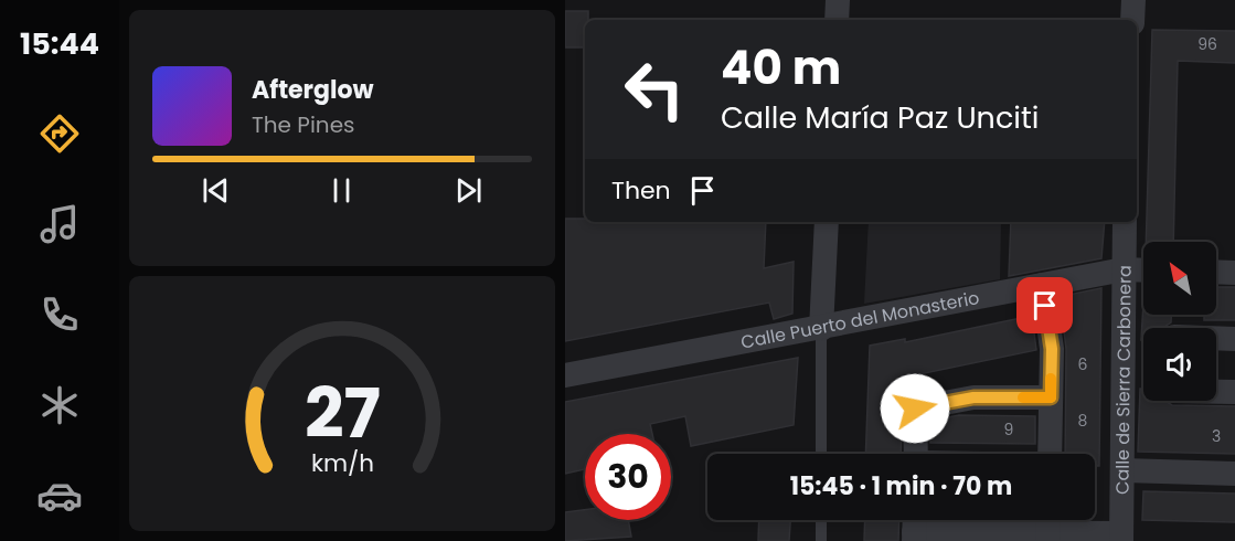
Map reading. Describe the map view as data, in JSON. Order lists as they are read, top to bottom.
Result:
{
  "streets": {
    "street": ["Calle Puerto del Monasterio", "Calle de Sierra Carbonera"]
  },
  "crossings": [
    ["Calle Puerto del Monasterio", "Calle de Sierra Carbonera"]
  ],
  "house_numbers": [
    "96",
    "6",
    "8",
    "9",
    "3"
  ],
  "north": "top left",
  "page": {
    "tabs": "15:44",
    "turn": ["40 m", "Calle María Paz Unciti"],
    "song": ["Afterglow", "The Pines"],
    "then": "Then",
    "limit": "30",
    "trip": "15:45 · 1 min · 70 m",
    "gauge": ["27", "km/h"]
  }
}
